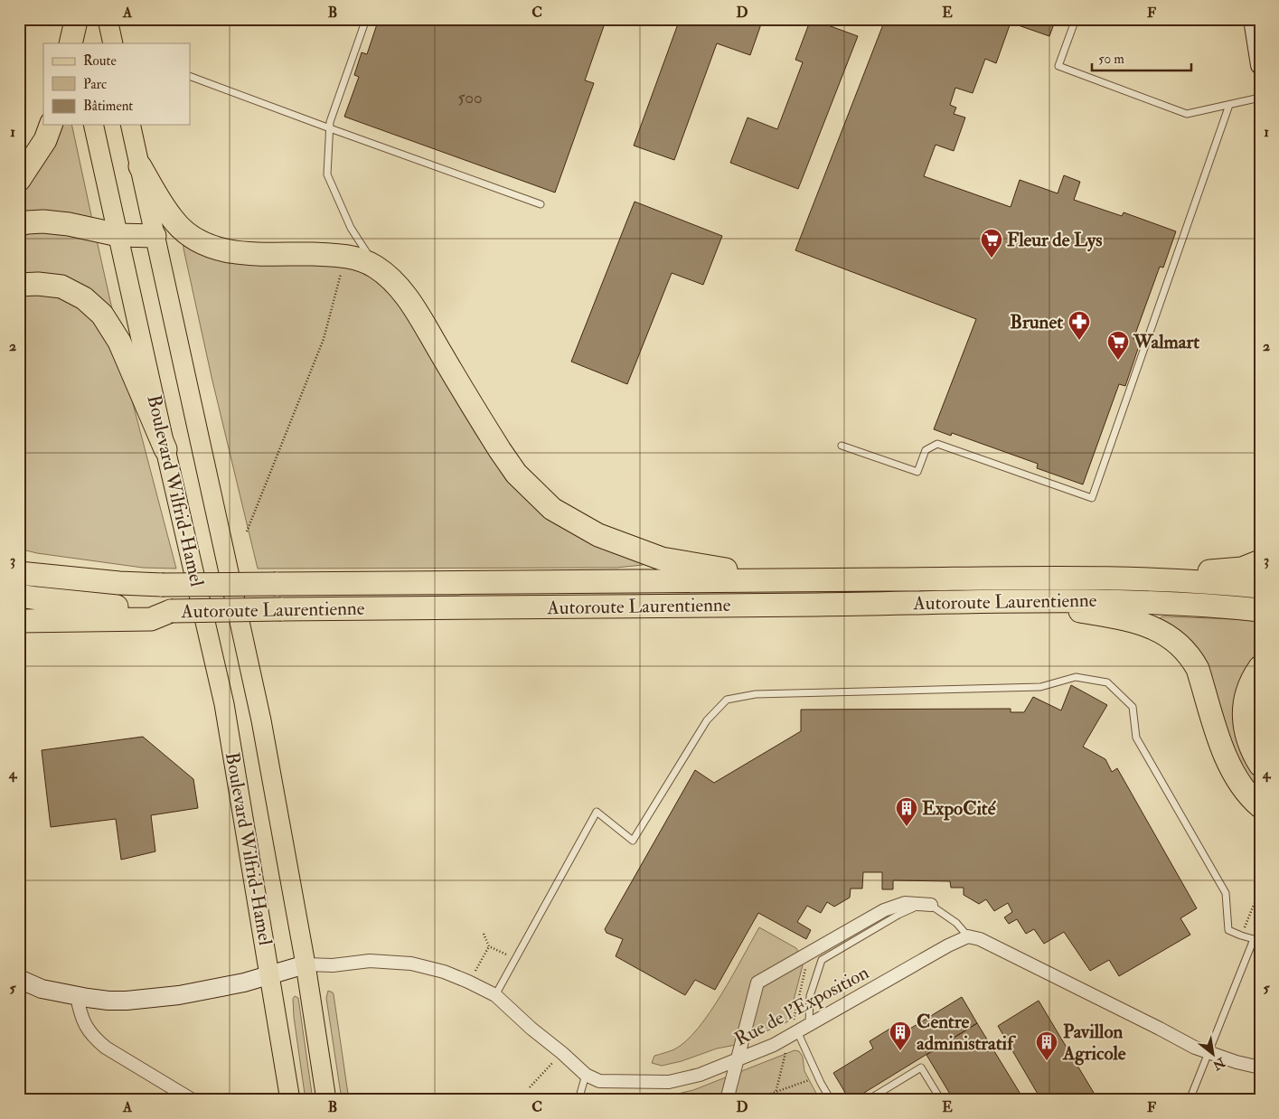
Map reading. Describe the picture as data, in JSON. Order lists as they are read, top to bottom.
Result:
{
  "streets": {
    "highway": ["Autoroute Laurentienne"],
    "main road": ["Boulevard Wilfrid-Hamel"],
    "street": ["Rue de l'Exposition"]
  },
  "crossings": [
    ["Boulevard Wilfrid-Hamel", "Rue de l'Exposition"]
  ],
  "places": {
    "supermarket": ["Fleur de Lys", "Walmart"],
    "pharmacy": ["Brunet"],
    "building": ["ExpoCité", "Centre administratif", "Pavillon Agricole"]
  },
  "house_numbers": ["500"],
  "legend": ["Route", "Parc", "Bâtiment"],
  "scale_bar": "50 m",
  "north": "bottom right",
  "grid": {
    "columns": [
      "A",
      "B",
      "C",
      "D",
      "E",
      "F"
    ],
    "rows": [
      "1",
      "2",
      "3",
      "4",
      "5"
    ]
  }
}
